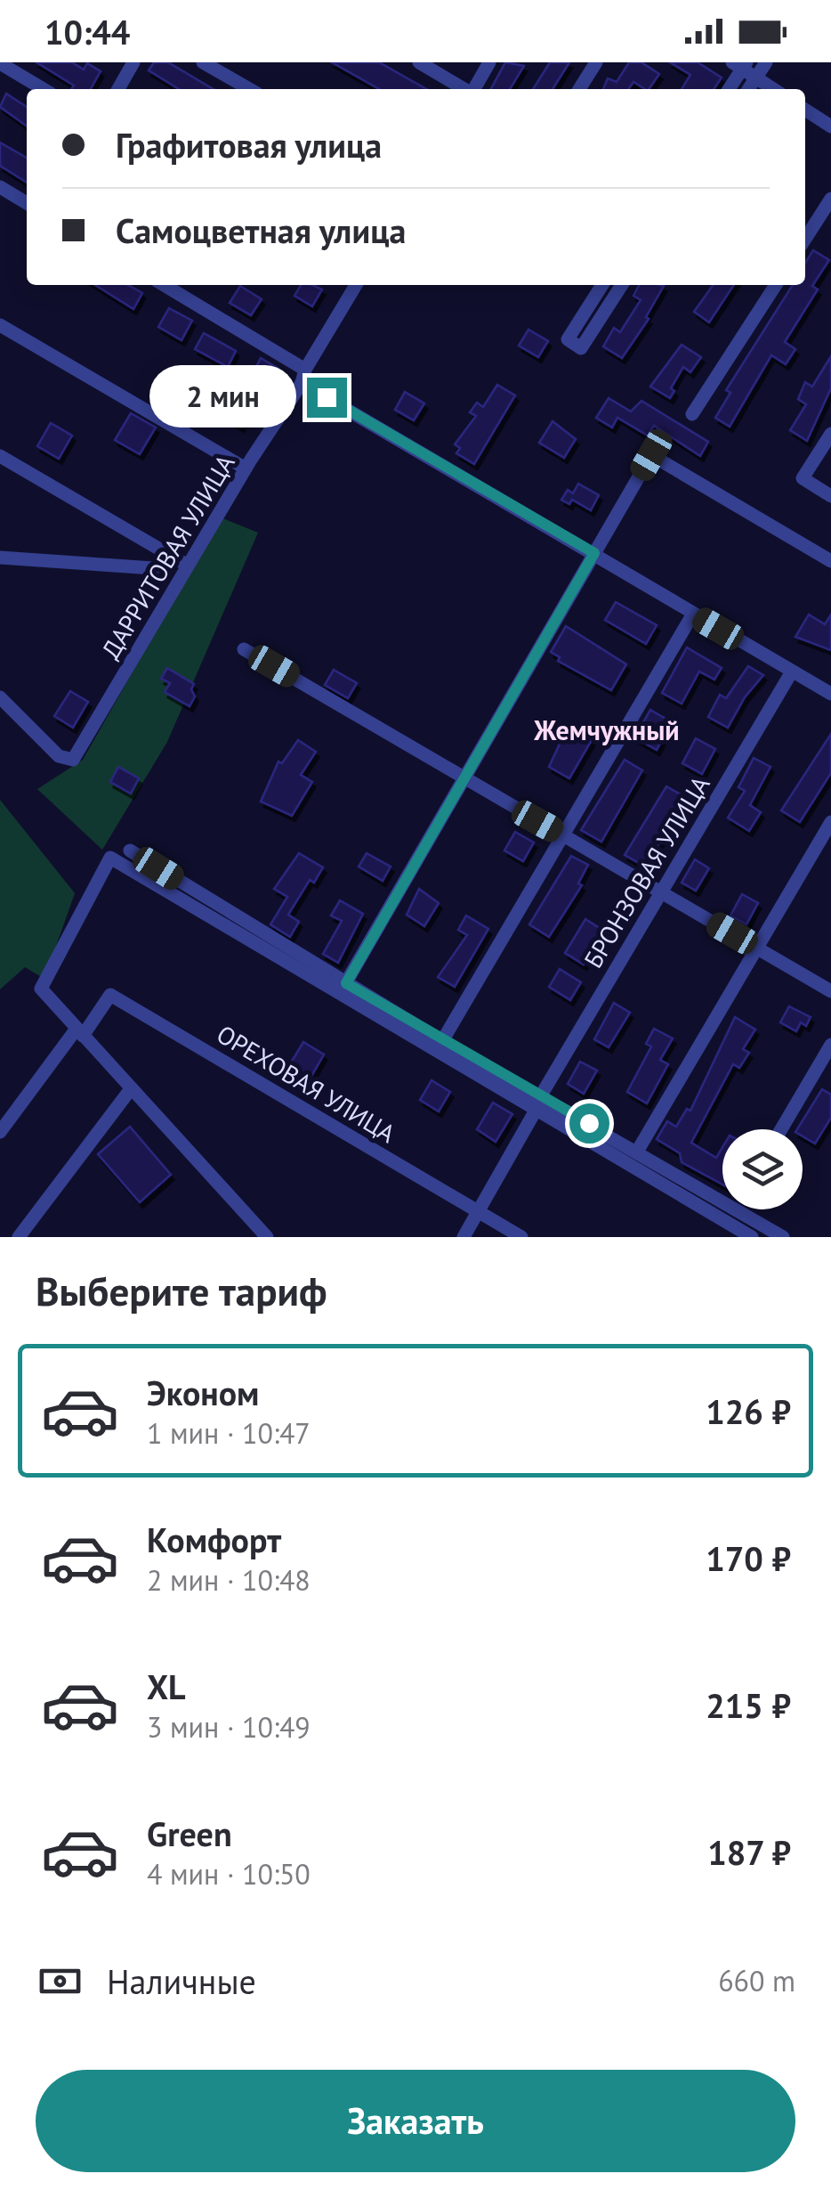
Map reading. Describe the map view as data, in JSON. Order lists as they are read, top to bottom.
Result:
{
  "streets": {
    "street": ["ДАРРИТОВАЯ УЛИЦА", "БРОНЗОВАЯ УЛИЦА", "ОРЕХОВАЯ УЛИЦА"]
  },
  "crossings": [
    ["БРОНЗОВАЯ УЛИЦА", "ОРЕХОВАЯ УЛИЦА"]
  ],
  "districts": ["Жемчужный"],
  "page": {
    "status": "10:44",
    "banner": ["Графитовая улица", "Самоцветная улица"],
    "bubble": "2 мин",
    "heading": "Выберите тариф",
    "list": [
      {
        "name": "Эконом",
        "note": "1 мин · 10:47",
        "value": "126 ₽"
      },
      {
        "name": "Комфорт",
        "note": "2 мин · 10:48",
        "value": "170 ₽"
      },
      {
        "name": "XL",
        "note": "3 мин · 10:49",
        "value": "215 ₽"
      },
      {
        "name": "Green",
        "note": "4 мин · 10:50",
        "value": "187 ₽"
      }
    ],
    "pay": ["Наличные", "660 m"],
    "buttons": "Заказать"
  }
}
